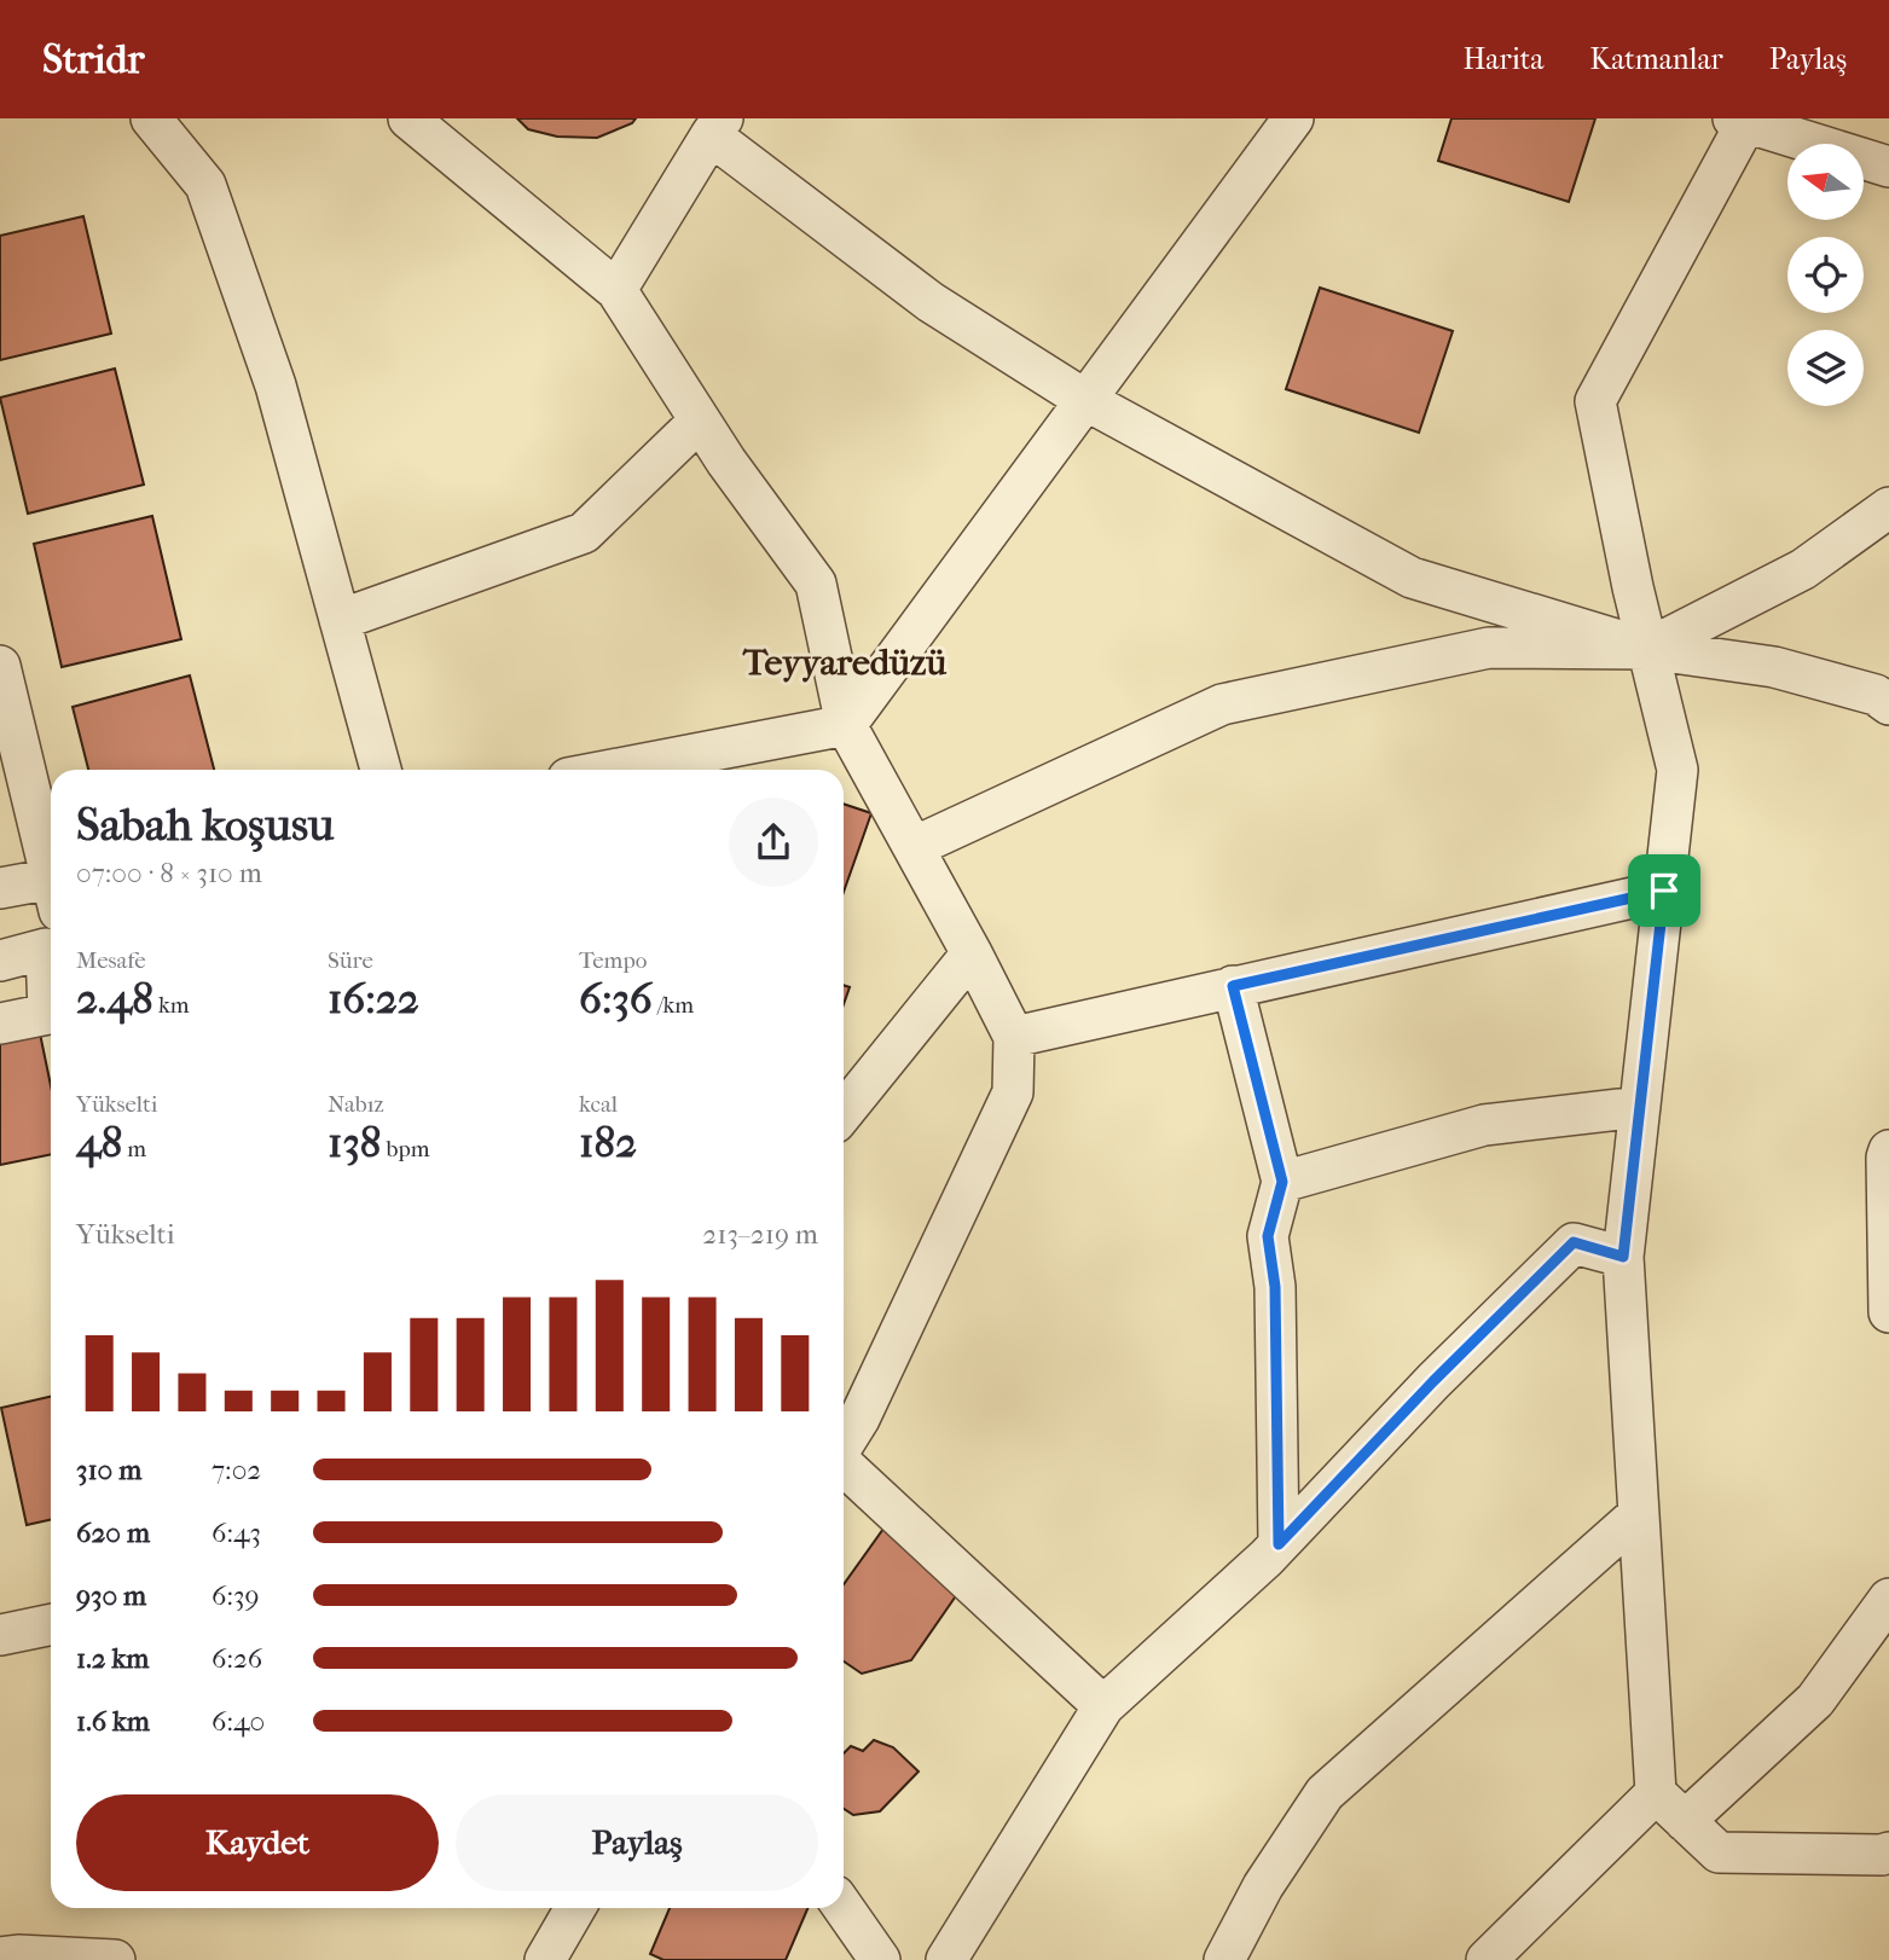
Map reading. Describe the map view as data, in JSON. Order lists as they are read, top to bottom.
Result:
{
  "districts": ["Teyyaredüzü"],
  "north": "left",
  "page": {
    "header": "Stridr",
    "nav": ["Harita", "Katmanlar", "Paylaş"],
    "heading": ["Sabah koşusu", "07:00 · 8 × 310 m"],
    "stats": [
      ["Mesafe", "2.48 km"],
      ["Süre", "16:22"],
      ["Tempo", "6:36 /km"],
      ["Yükselti", "48 m"],
      ["Nabız", "138 bpm"],
      ["kcal", "182"]
    ],
    "chart": ["Yükselti", "213–219 m"],
    "list": [
      {
        "name": "310 m",
        "note": "7:02"
      },
      {
        "name": "620 m",
        "note": "6:43"
      },
      {
        "name": "930 m",
        "note": "6:39"
      },
      {
        "name": "1.2 km",
        "note": "6:26"
      },
      {
        "name": "1.6 km",
        "note": "6:40"
      }
    ],
    "buttons": ["Kaydet", "Paylaş"]
  }
}
